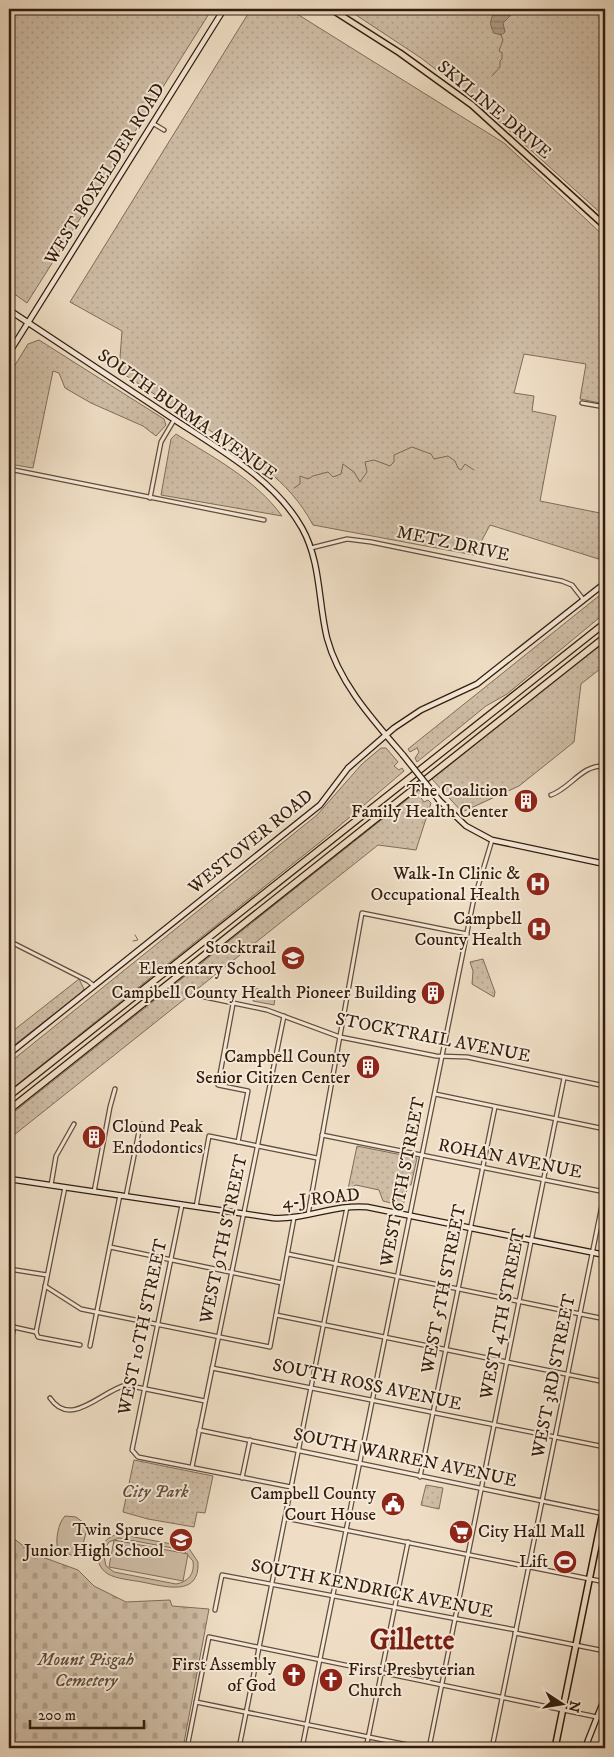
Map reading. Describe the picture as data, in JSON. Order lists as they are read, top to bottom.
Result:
{
  "streets": {
    "main road": ["SKYLINE DRIVE"],
    "street": [
      "WEST BOXELDER ROAD",
      "SOUTH BURMA AVENUE",
      "METZ DRIVE",
      "WESTOVER ROAD",
      "STOCKTRAIL AVENUE",
      "ROHAN AVENUE",
      "WEST 6TH STREET",
      "4-J ROAD",
      "WEST 9TH STREET",
      "WEST 5TH STREET",
      "WEST 4TH STREET",
      "WEST 10TH STREET",
      "WEST 3RD STREET",
      "SOUTH ROSS AVENUE",
      "SOUTH WARREN AVENUE",
      "SOUTH KENDRICK AVENUE"
    ]
  },
  "crossings": [
    ["WEST BOXELDER ROAD", "SOUTH BURMA AVENUE"],
    ["SOUTH BURMA AVENUE", "METZ DRIVE"],
    ["SOUTH BURMA AVENUE", "WESTOVER ROAD"],
    ["SOUTH BURMA AVENUE", "WEST 6TH STREET"],
    ["METZ DRIVE", "WESTOVER ROAD"],
    ["STOCKTRAIL AVENUE", "WEST 6TH STREET"],
    ["STOCKTRAIL AVENUE", "WEST 9TH STREET"],
    ["STOCKTRAIL AVENUE", "WEST 4TH STREET"],
    ["ROHAN AVENUE", "WEST 6TH STREET"],
    ["ROHAN AVENUE", "WEST 5TH STREET"],
    ["ROHAN AVENUE", "WEST 4TH STREET"],
    ["ROHAN AVENUE", "WEST 3RD STREET"],
    ["WEST 6TH STREET", "4-J ROAD"],
    ["WEST 6TH STREET", "SOUTH ROSS AVENUE"],
    ["WEST 6TH STREET", "SOUTH WARREN AVENUE"],
    ["WEST 6TH STREET", "SOUTH KENDRICK AVENUE"],
    ["4-J ROAD", "WEST 9TH STREET"],
    ["4-J ROAD", "WEST 5TH STREET"],
    ["4-J ROAD", "WEST 4TH STREET"],
    ["4-J ROAD", "WEST 10TH STREET"],
    ["4-J ROAD", "WEST 3RD STREET"],
    ["WEST 9TH STREET", "WEST 10TH STREET"],
    ["WEST 9TH STREET", "SOUTH ROSS AVENUE"],
    ["WEST 9TH STREET", "SOUTH WARREN AVENUE"],
    ["WEST 5TH STREET", "SOUTH ROSS AVENUE"],
    ["WEST 5TH STREET", "SOUTH WARREN AVENUE"],
    ["WEST 4TH STREET", "SOUTH ROSS AVENUE"],
    ["WEST 4TH STREET", "SOUTH WARREN AVENUE"],
    ["WEST 4TH STREET", "SOUTH KENDRICK AVENUE"],
    ["WEST 3RD STREET", "SOUTH ROSS AVENUE"],
    ["WEST 3RD STREET", "SOUTH WARREN AVENUE"],
    ["WEST 3RD STREET", "SOUTH KENDRICK AVENUE"]
  ],
  "districts": ["Gillette"],
  "parks": ["City Park", "Mount Pisgah Cemetery"],
  "places": {
    "building": [
      "The Coalition Family Health Center",
      "Campbell County Health Pioneer Building",
      "Campbell County Senior Citizen Center",
      "Clound Peak Endodontics"
    ],
    "hospital": ["Walk-In Clinic & Occupational Health", "Campbell County Health"],
    "school or university": ["Stocktrail Elementary School", "Twin Spruce Junior High School"],
    "public building": ["Campbell County Court House"],
    "supermarket": ["City Hall Mall"],
    "sports": ["Lift"],
    "church": ["First Assembly of God", "First Presbyterian Church"]
  },
  "scale_bar": "200 m",
  "north": "right"
}
